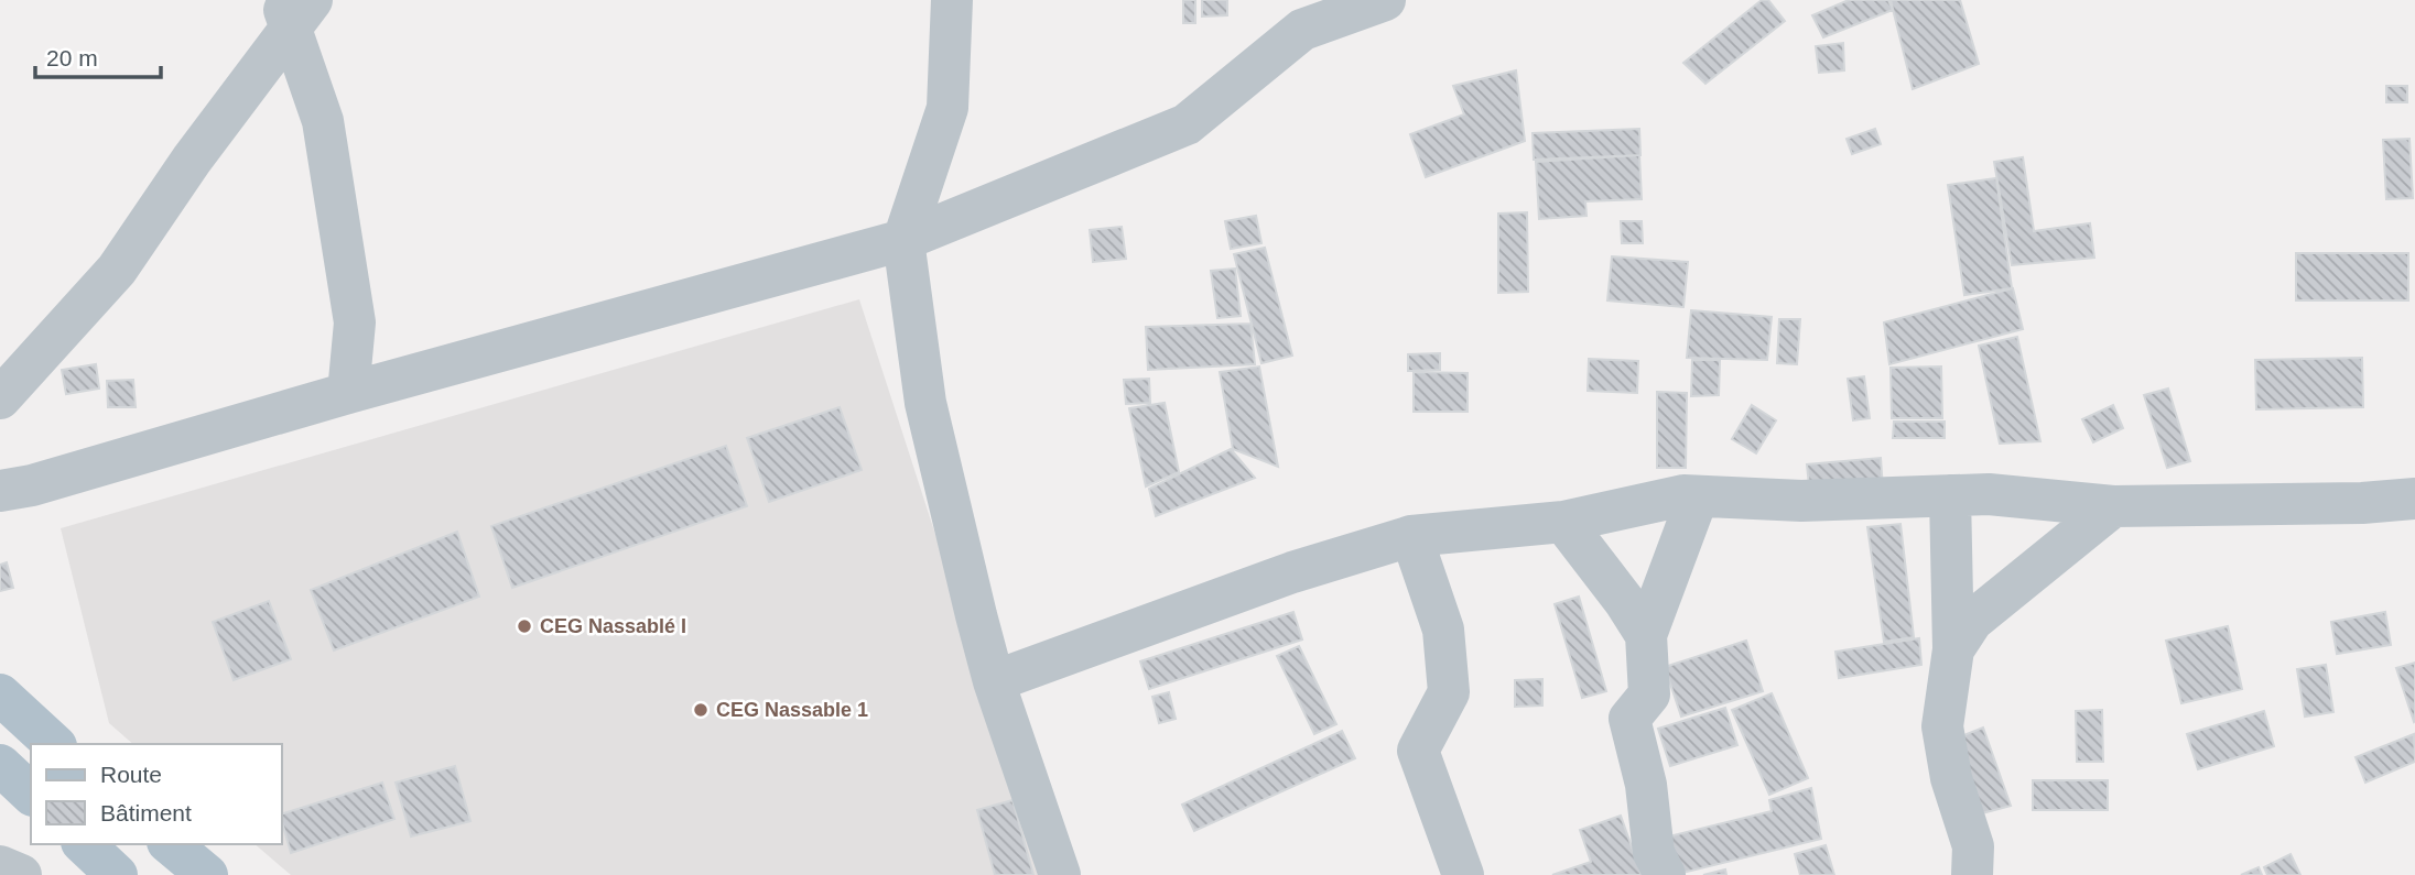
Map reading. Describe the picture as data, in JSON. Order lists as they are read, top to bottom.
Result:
{
  "places": ["CEG Nassablé I", "CEG Nassable 1"],
  "legend": ["Route", "Bâtiment"],
  "scale_bar": "20 m"
}
